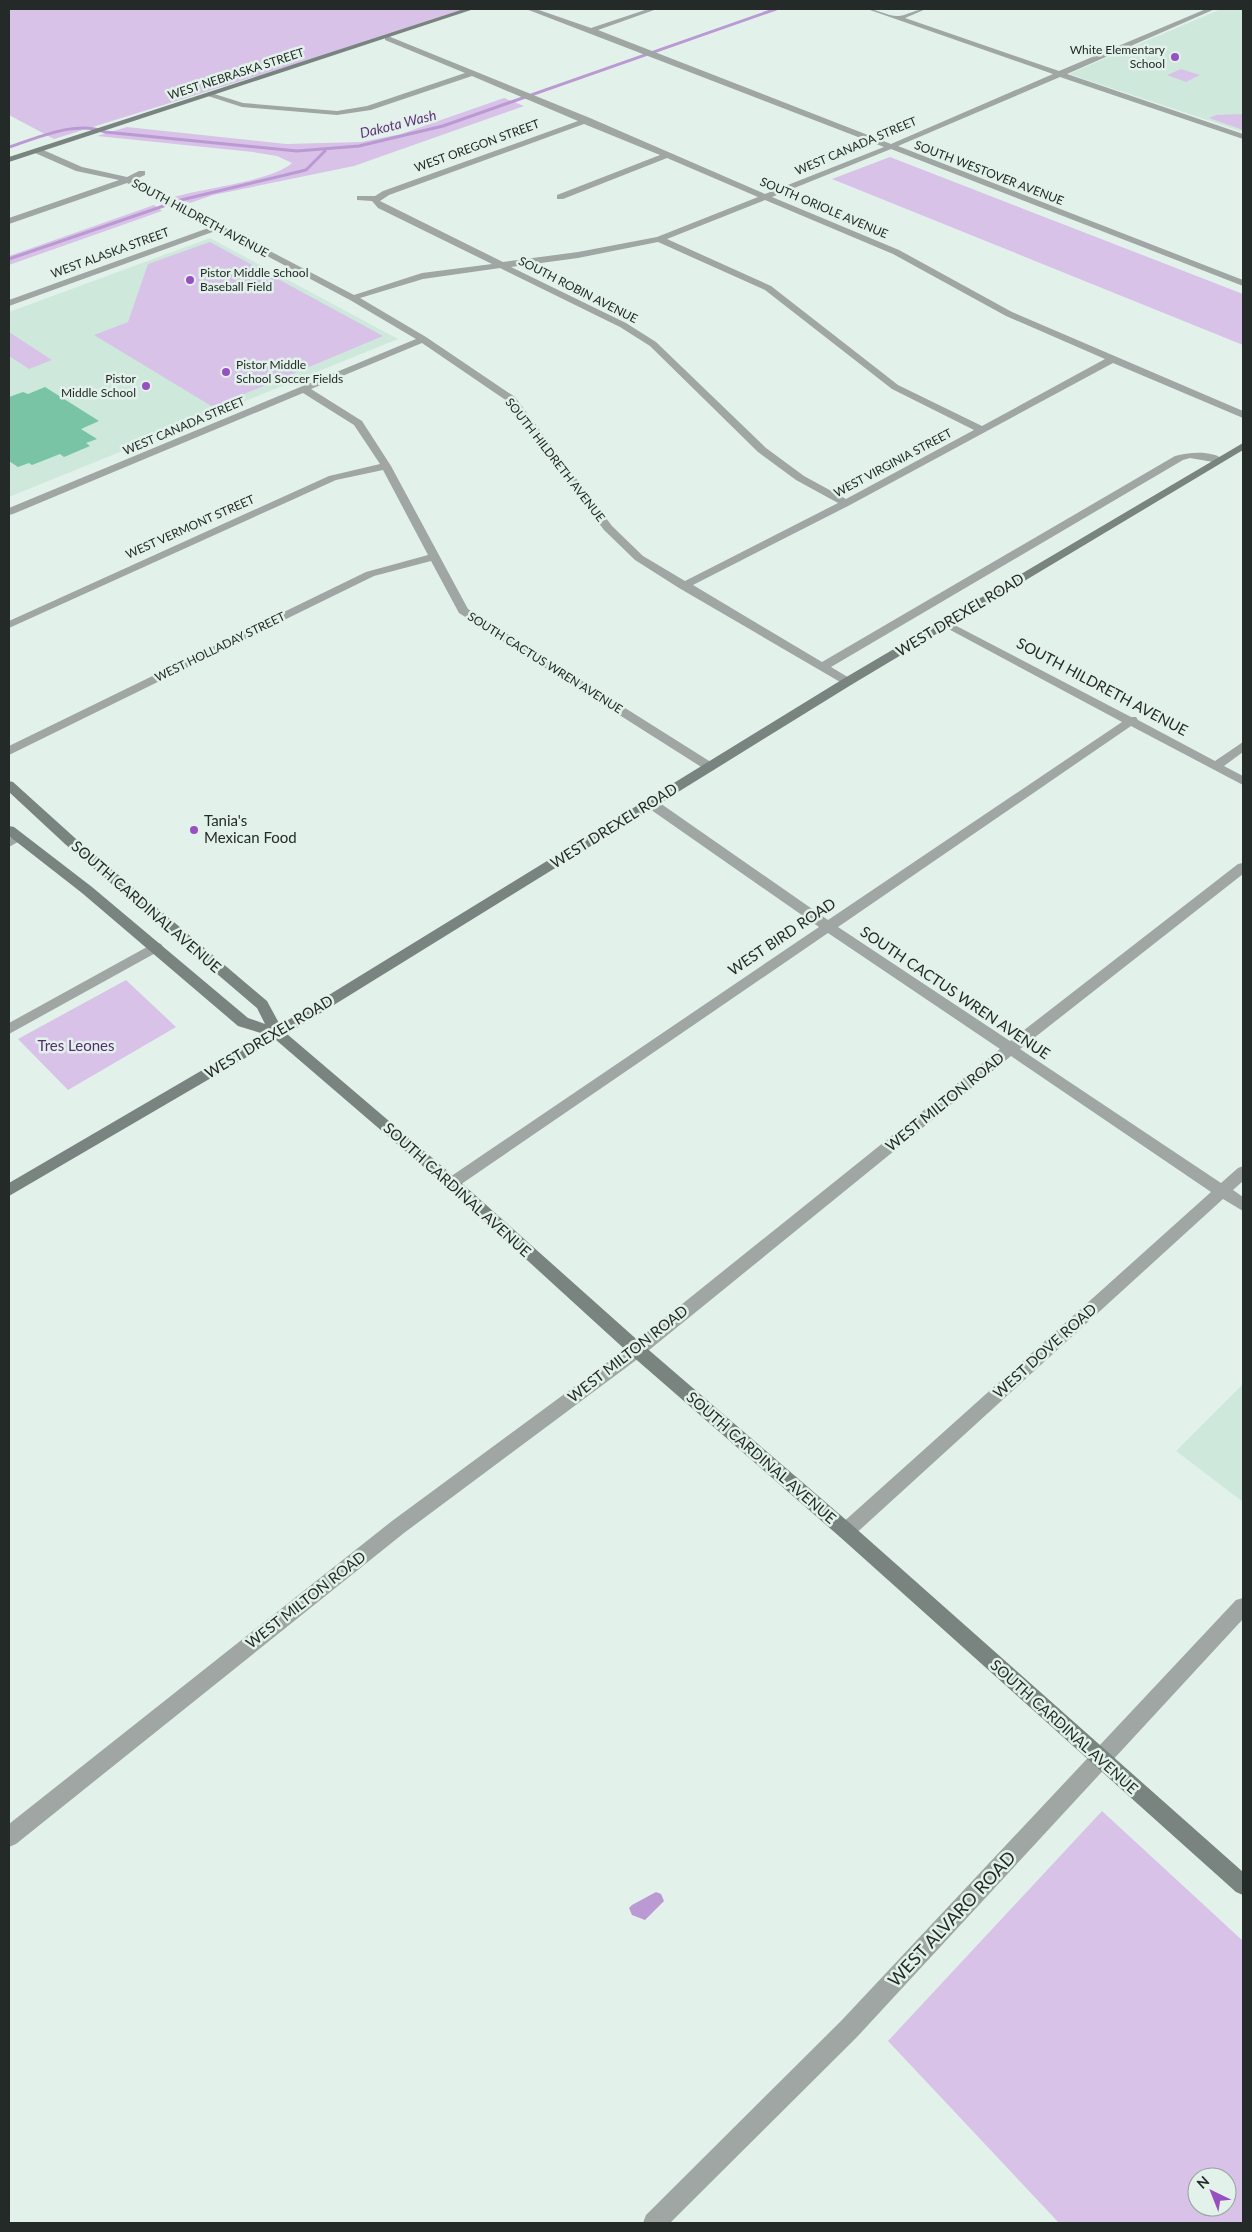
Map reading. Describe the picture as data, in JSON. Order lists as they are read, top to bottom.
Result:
{
  "streets": {
    "street": [
      "WEST NEBRASKA STREET",
      "WEST OREGON STREET",
      "WEST CANADA STREET",
      "SOUTH WESTOVER AVENUE",
      "SOUTH ORIOLE AVENUE",
      "SOUTH HILDRETH AVENUE",
      "WEST ALASKA STREET",
      "SOUTH ROBIN AVENUE",
      "WEST VIRGINIA STREET",
      "WEST VERMONT STREET",
      "WEST DREXEL ROAD",
      "WEST HOLLADAY STREET",
      "SOUTH CACTUS WREN AVENUE",
      "SOUTH CARDINAL AVENUE",
      "WEST BIRD ROAD",
      "WEST MILTON ROAD",
      "WEST DOVE ROAD",
      "WEST ALVARO ROAD"
    ]
  },
  "crossings": [
    ["WEST NEBRASKA STREET", "SOUTH ORIOLE AVENUE"],
    ["WEST NEBRASKA STREET", "SOUTH HILDRETH AVENUE"],
    ["WEST OREGON STREET", "SOUTH ORIOLE AVENUE"],
    ["WEST OREGON STREET", "SOUTH ROBIN AVENUE"],
    ["WEST CANADA STREET", "SOUTH WESTOVER AVENUE"],
    ["WEST CANADA STREET", "SOUTH ORIOLE AVENUE"],
    ["WEST CANADA STREET", "SOUTH HILDRETH AVENUE"],
    ["WEST CANADA STREET", "SOUTH ROBIN AVENUE"],
    ["WEST CANADA STREET", "SOUTH CACTUS WREN AVENUE"],
    ["SOUTH ORIOLE AVENUE", "WEST VIRGINIA STREET"],
    ["SOUTH HILDRETH AVENUE", "WEST ALASKA STREET"],
    ["SOUTH HILDRETH AVENUE", "WEST VIRGINIA STREET"],
    ["SOUTH HILDRETH AVENUE", "WEST DREXEL ROAD"],
    ["SOUTH HILDRETH AVENUE", "WEST BIRD ROAD"],
    ["SOUTH ROBIN AVENUE", "WEST VIRGINIA STREET"],
    ["WEST VERMONT STREET", "SOUTH CACTUS WREN AVENUE"],
    ["WEST DREXEL ROAD", "SOUTH CACTUS WREN AVENUE"],
    ["WEST DREXEL ROAD", "SOUTH CARDINAL AVENUE"],
    ["WEST HOLLADAY STREET", "SOUTH CACTUS WREN AVENUE"],
    ["SOUTH CACTUS WREN AVENUE", "WEST BIRD ROAD"],
    ["SOUTH CACTUS WREN AVENUE", "WEST MILTON ROAD"],
    ["SOUTH CACTUS WREN AVENUE", "WEST DOVE ROAD"],
    ["SOUTH CARDINAL AVENUE", "WEST BIRD ROAD"],
    ["SOUTH CARDINAL AVENUE", "WEST MILTON ROAD"],
    ["SOUTH CARDINAL AVENUE", "WEST DOVE ROAD"],
    ["SOUTH CARDINAL AVENUE", "WEST ALVARO ROAD"]
  ],
  "water": ["Dakota Wash"],
  "parks": ["Tres Leones"],
  "places": [
    "White Elementary School",
    "Pistor Middle School Baseball Field",
    "Pistor Middle School Soccer Fields",
    "Pistor Middle School",
    "Tania's Mexican Food"
  ],
  "north": "top left"
}
